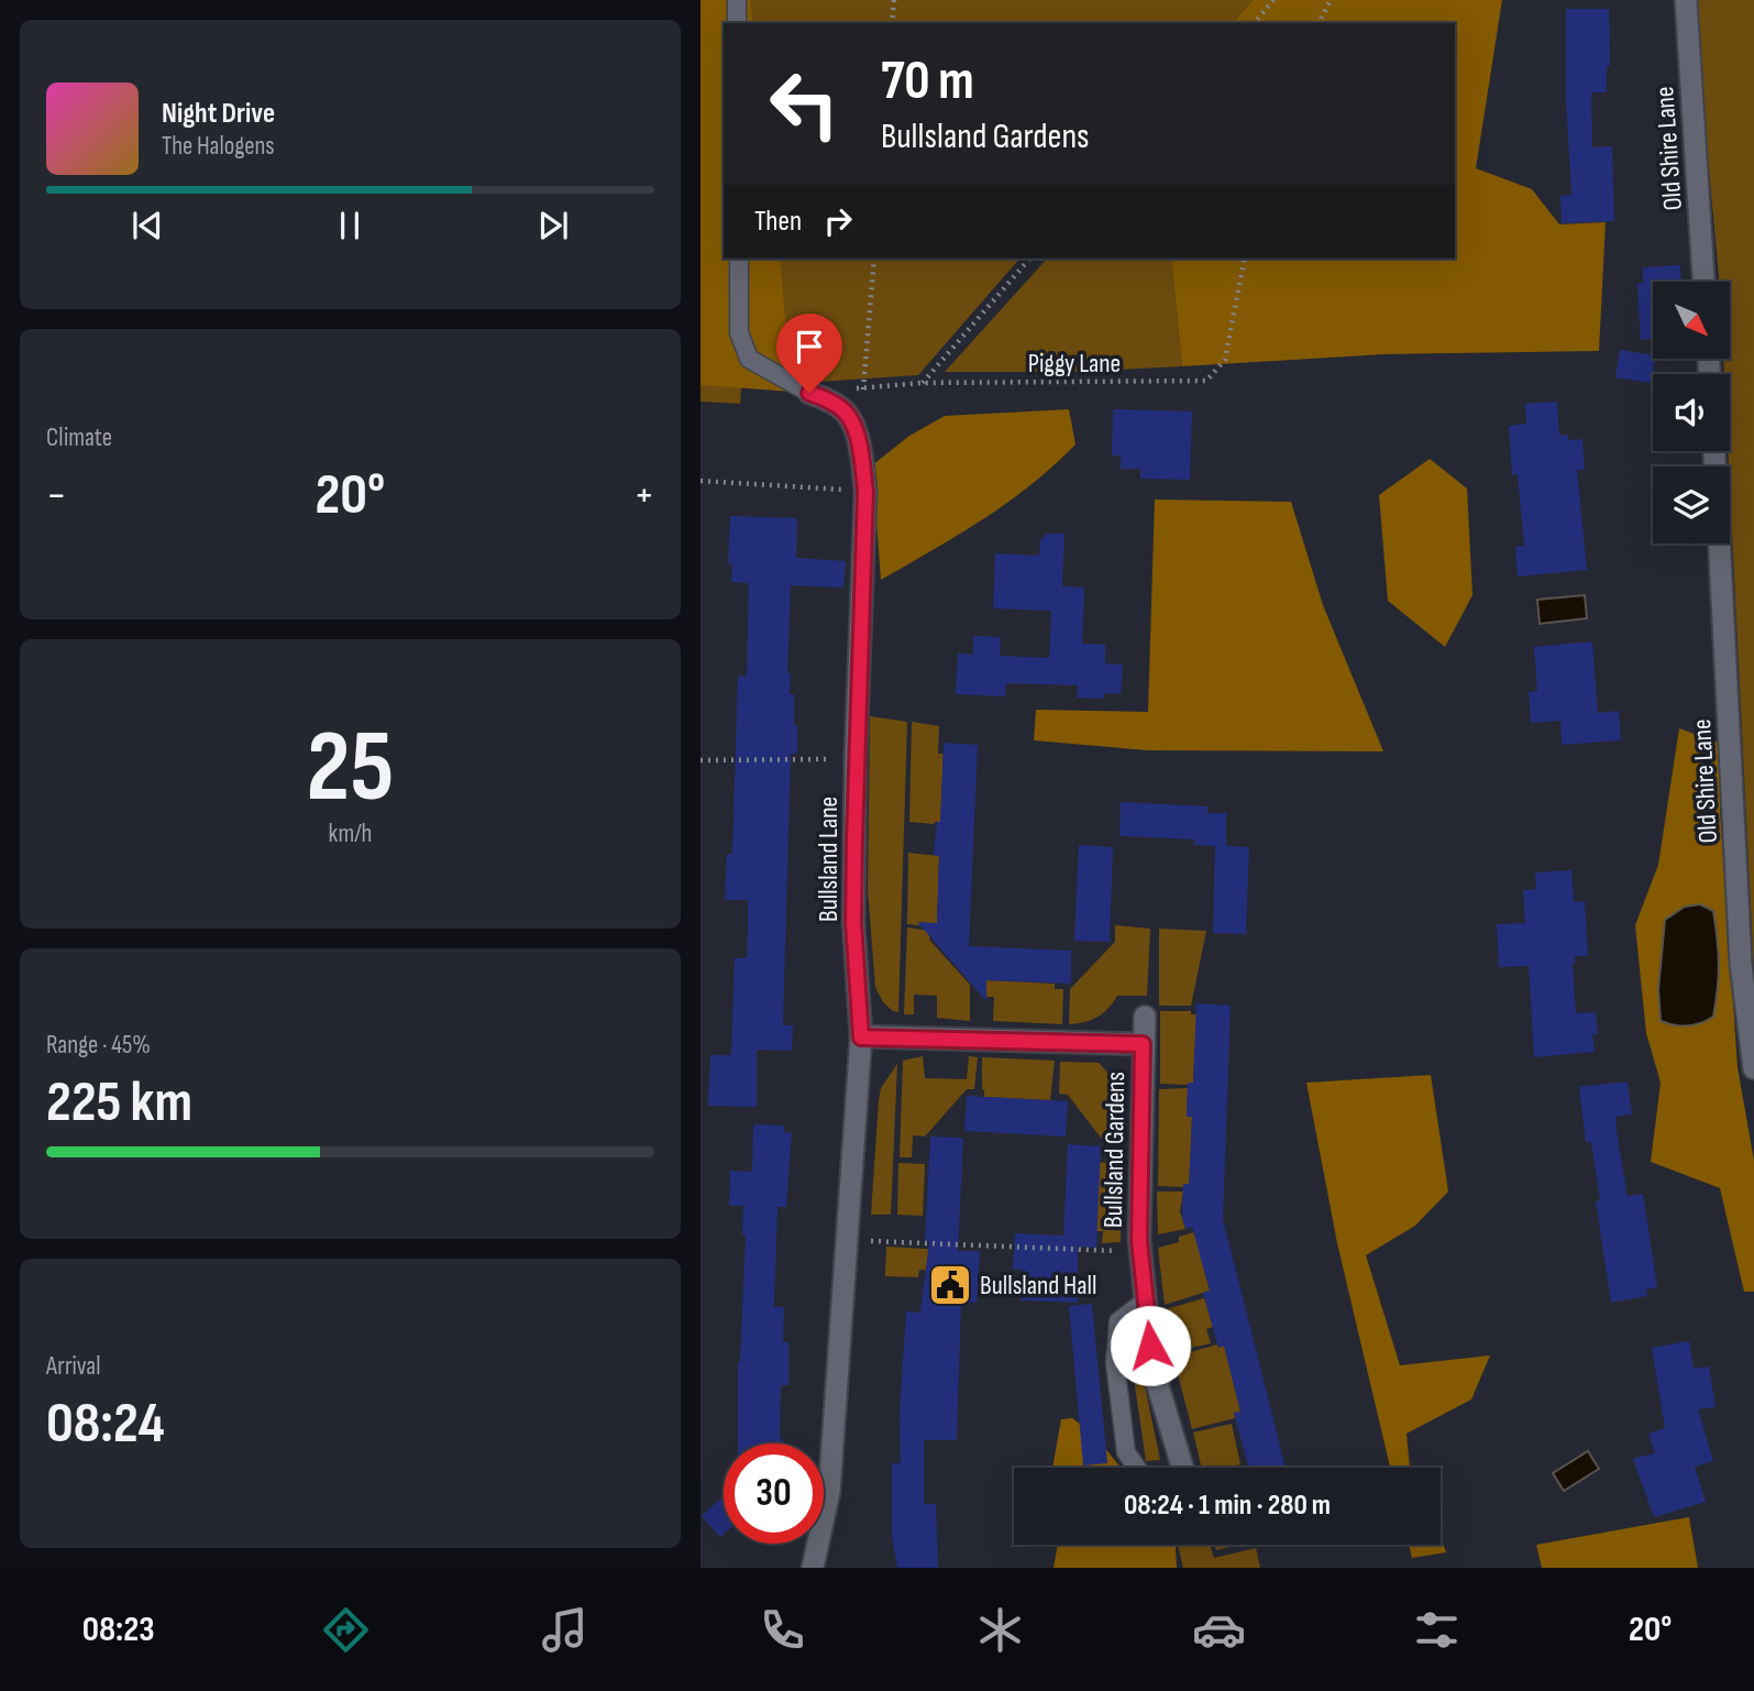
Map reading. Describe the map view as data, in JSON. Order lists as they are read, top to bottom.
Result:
{
  "streets": {
    "street": ["Old Shire Lane", "Bullsland Lane", "Bullsland Gardens"],
    "path": ["Piggy Lane"]
  },
  "crossings": [
    ["Piggy Lane", "Bullsland Lane"],
    ["Bullsland Lane", "Bullsland Gardens"]
  ],
  "places": {
    "public building": ["Bullsland Hall"]
  },
  "north": "bottom right",
  "page": {
    "turn": ["70 m", "Bullsland Gardens"],
    "song": ["Night Drive", "The Halogens"],
    "then": "Then",
    "tile": [
      "Climate",
      ["25", "km/h"],
      ["Range · 45%", "225 km"],
      ["Arrival", "08:24"]
    ],
    "heat": ["−", "20°", "+"],
    "limit": "30",
    "trip": "08:24 · 1 min · 280 m",
    "tabs": ["08:23", "20°"]
  }
}
